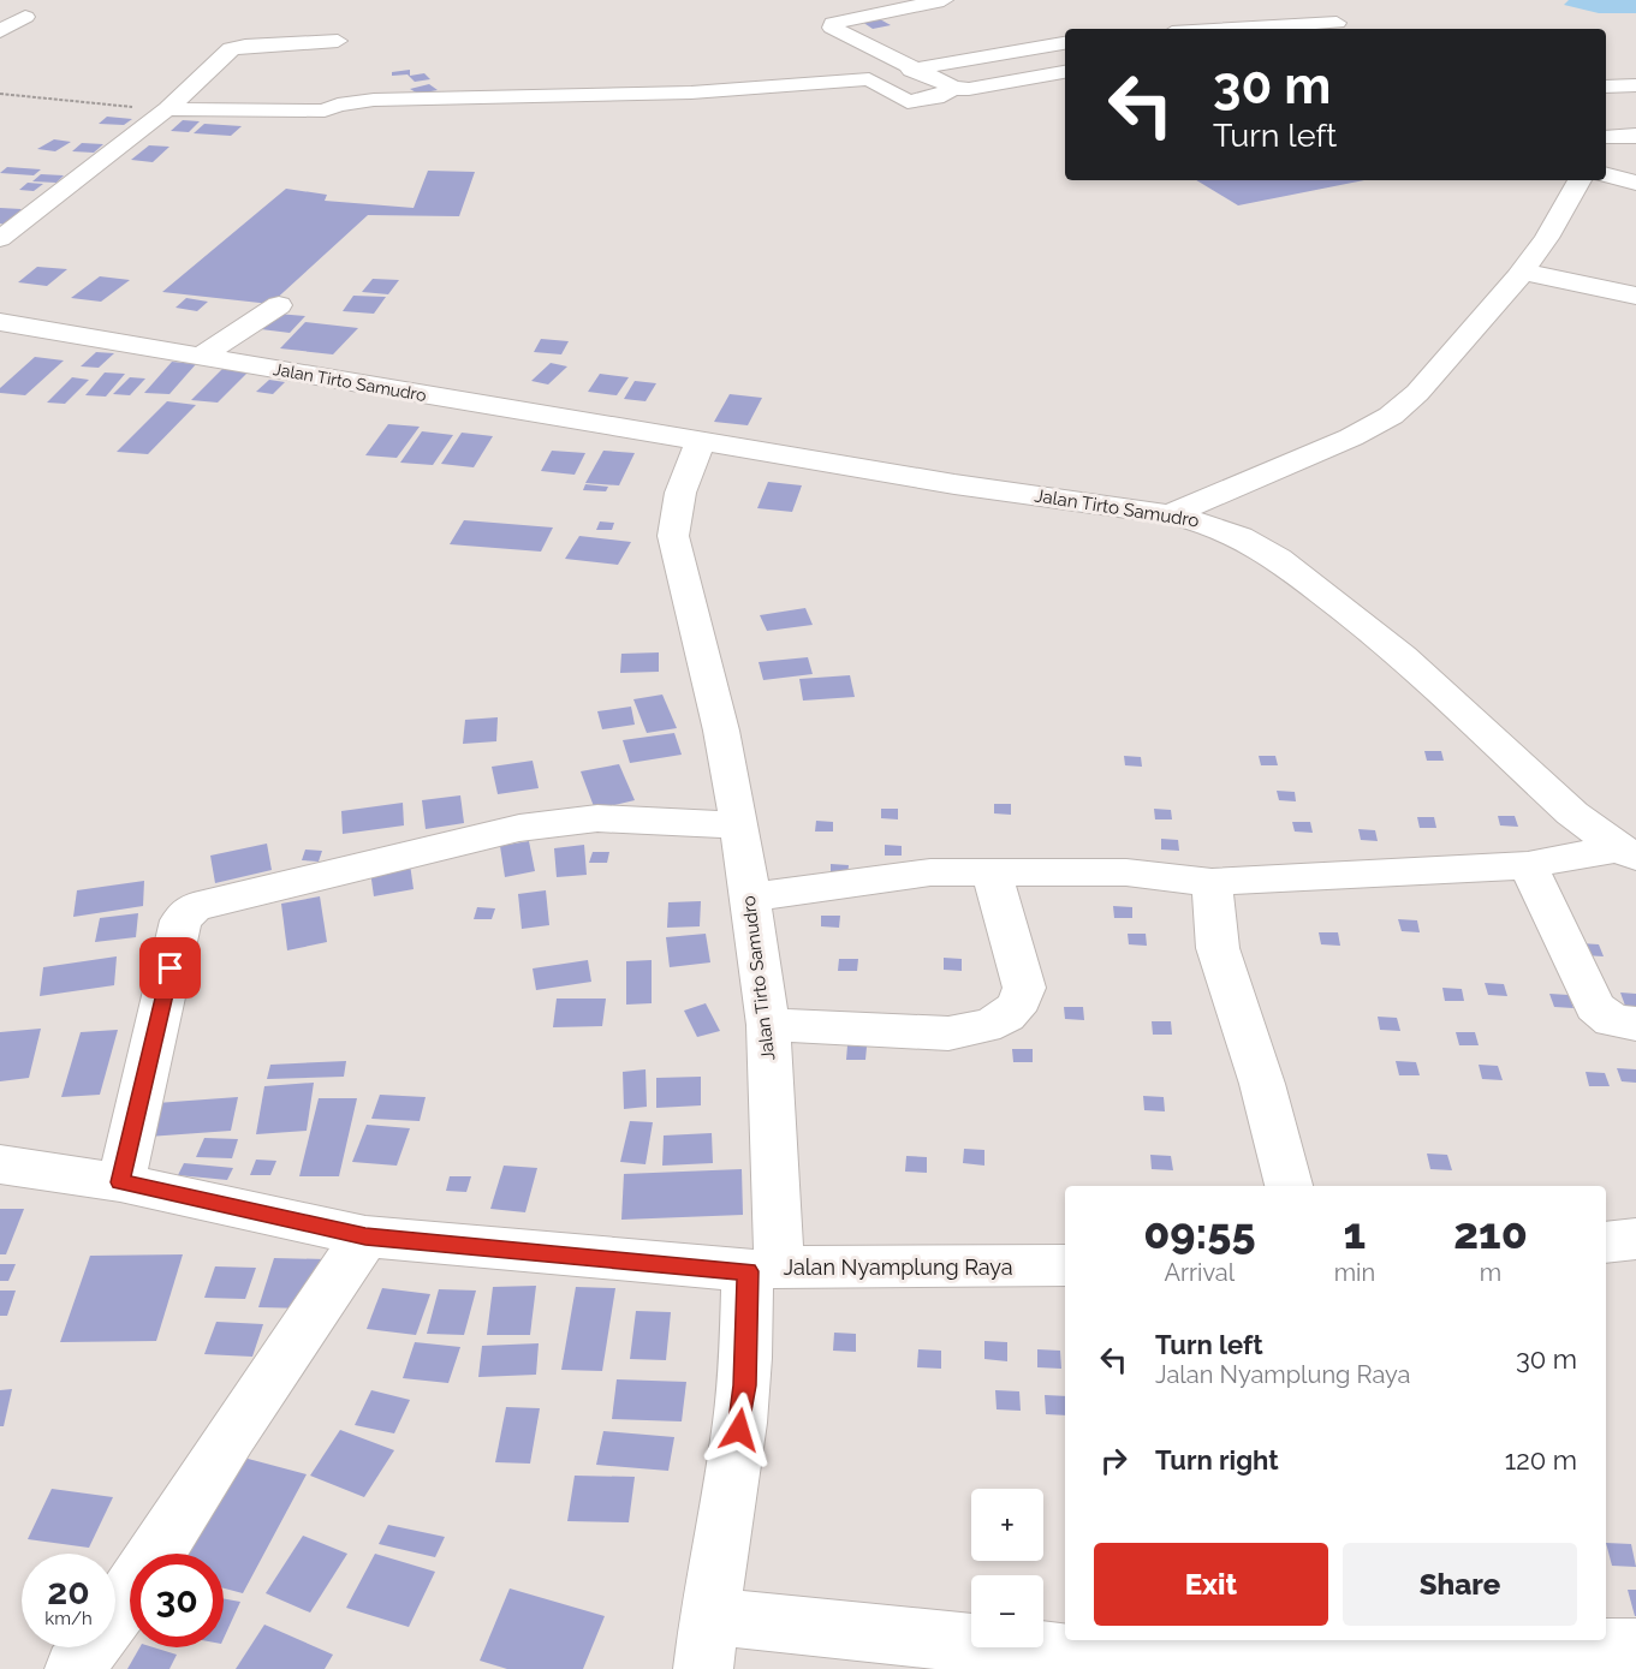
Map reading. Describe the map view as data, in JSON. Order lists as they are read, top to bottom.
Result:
{
  "streets": {
    "street": ["Jalan Tirto Samudro", "Jalan Nyamplung Raya"]
  },
  "crossings": [
    ["Jalan Tirto Samudro", "Jalan Nyamplung Raya"]
  ],
  "page": {
    "turn": ["30 m", "Turn left"],
    "eta": [
      "09:55",
      "Arrival",
      "1",
      "min",
      "210",
      "m"
    ],
    "list": [
      {
        "name": "Turn left",
        "note": "Jalan Nyamplung Raya",
        "value": "30 m"
      },
      {
        "name": "Turn right",
        "value": "120 m"
      }
    ],
    "map_buttons": ["+", "−"],
    "buttons": ["Exit", "Share"],
    "speed": "20 km/h",
    "limit": "30"
  }
}
